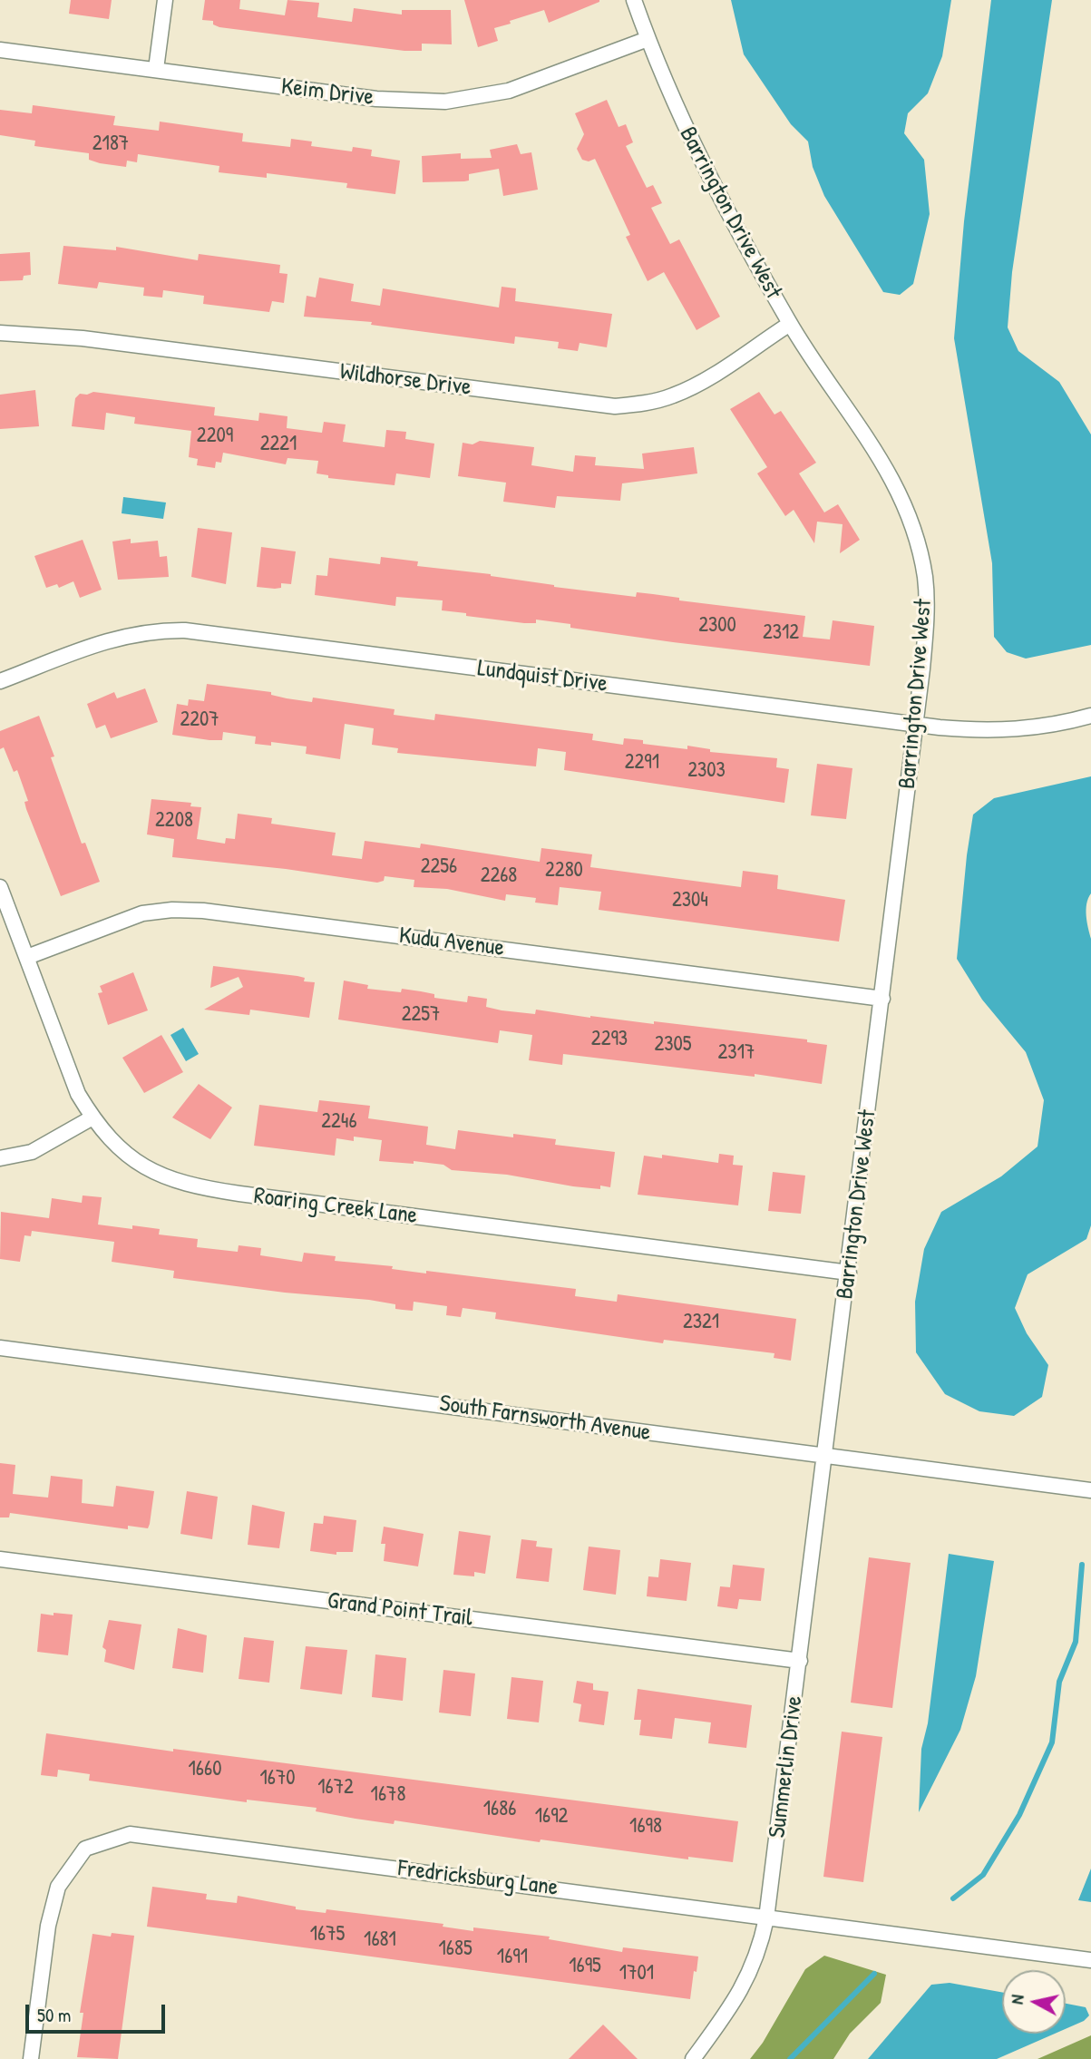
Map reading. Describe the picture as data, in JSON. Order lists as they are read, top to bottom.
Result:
{
  "streets": {
    "street": [
      "Keim Drive",
      "Barrington Drive West",
      "Wildhorse Drive",
      "Lundquist Drive",
      "Kudu Avenue",
      "Roaring Creek Lane",
      "South Farnsworth Avenue",
      "Grand Point Trail",
      "Summerlin Drive",
      "Fredricksburg Lane"
    ]
  },
  "crossings": [
    ["Keim Drive", "Barrington Drive West"],
    ["Barrington Drive West", "Wildhorse Drive"],
    ["Barrington Drive West", "Lundquist Drive"],
    ["Barrington Drive West", "Kudu Avenue"],
    ["Barrington Drive West", "Roaring Creek Lane"],
    ["Barrington Drive West", "South Farnsworth Avenue"],
    ["Barrington Drive West", "Summerlin Drive"],
    ["Kudu Avenue", "Roaring Creek Lane"],
    ["South Farnsworth Avenue", "Summerlin Drive"],
    ["Grand Point Trail", "Summerlin Drive"],
    ["Summerlin Drive", "Fredricksburg Lane"]
  ],
  "house_numbers": [
    "2187",
    "2209",
    "2221",
    "2300",
    "2312",
    "2207",
    "2291",
    "2303",
    "2208",
    "2256",
    "2280",
    "2268",
    "2304",
    "2257",
    "2293",
    "2305",
    "2317",
    "2246",
    "2321",
    "1660",
    "1670",
    "1672",
    "1678",
    "1686",
    "1692",
    "1698",
    "1675",
    "1681",
    "1685",
    "1691",
    "1695",
    "1701"
  ],
  "scale_bar": "50 m",
  "north": "left"
}
